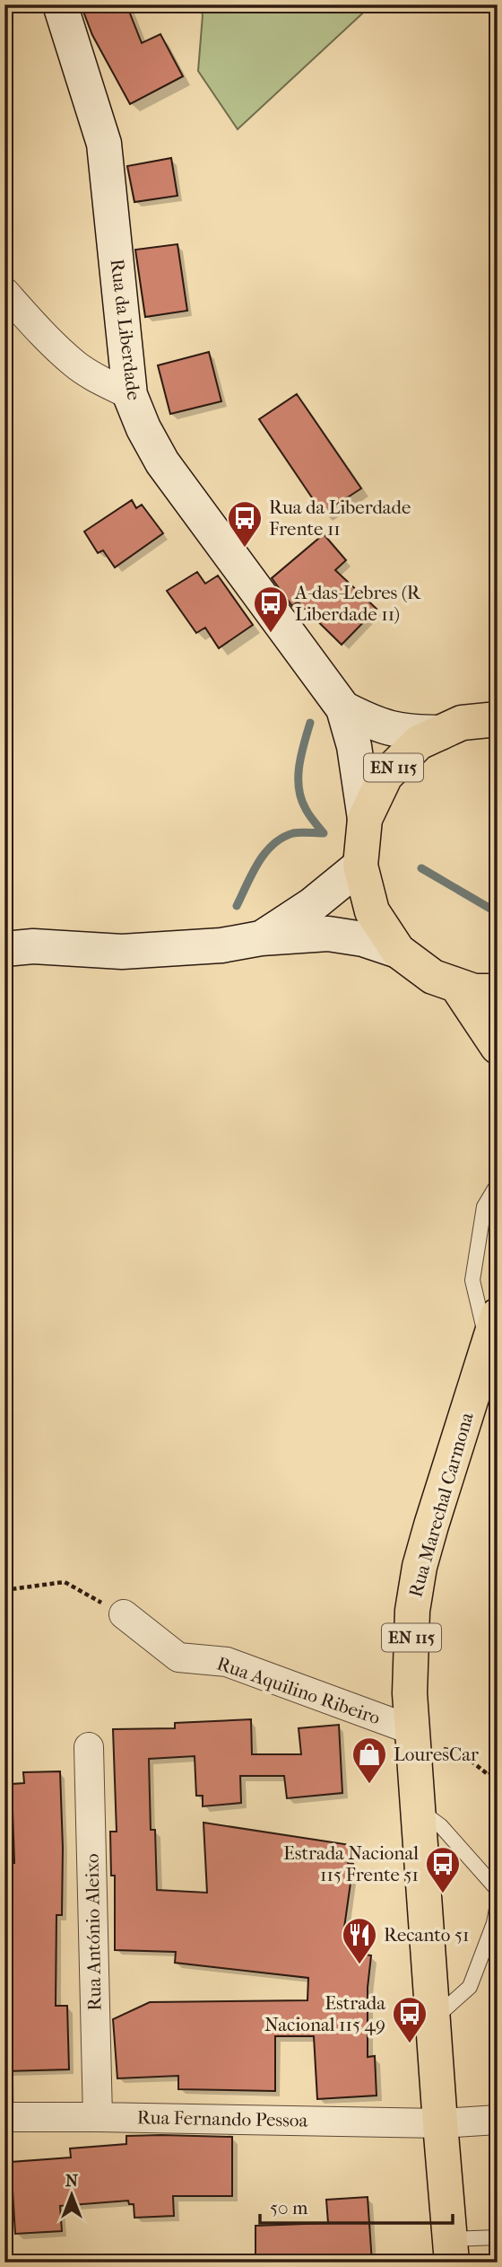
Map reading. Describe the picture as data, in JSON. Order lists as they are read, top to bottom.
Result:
{
  "streets": {
    "main road": ["EN 115", "Rua Marechal Carmona"],
    "street": [
      "Rua da Liberdade",
      "Rua Aquilino Ribeiro",
      "Rua António Aleixo",
      "Rua Fernando Pessoa"
    ]
  },
  "crossings": [
    ["Rua da Liberdade", "EN 115"],
    ["Rua Marechal Carmona", "Rua Aquilino Ribeiro"],
    ["Rua Marechal Carmona", "Rua Fernando Pessoa"],
    ["Rua António Aleixo", "Rua Fernando Pessoa"]
  ],
  "places": {
    "bus stop": [
      "Rua da Liberdade Frente 11",
      "A-das-Lebres (R Liberdade 11)",
      "Estrada Nacional 115 Frente 51",
      "Estrada Nacional 115 49"
    ],
    "shop": ["LouresCar"],
    "restaurant": ["Recanto 51"]
  },
  "scale_bar": "50 m",
  "north": "top"
}
